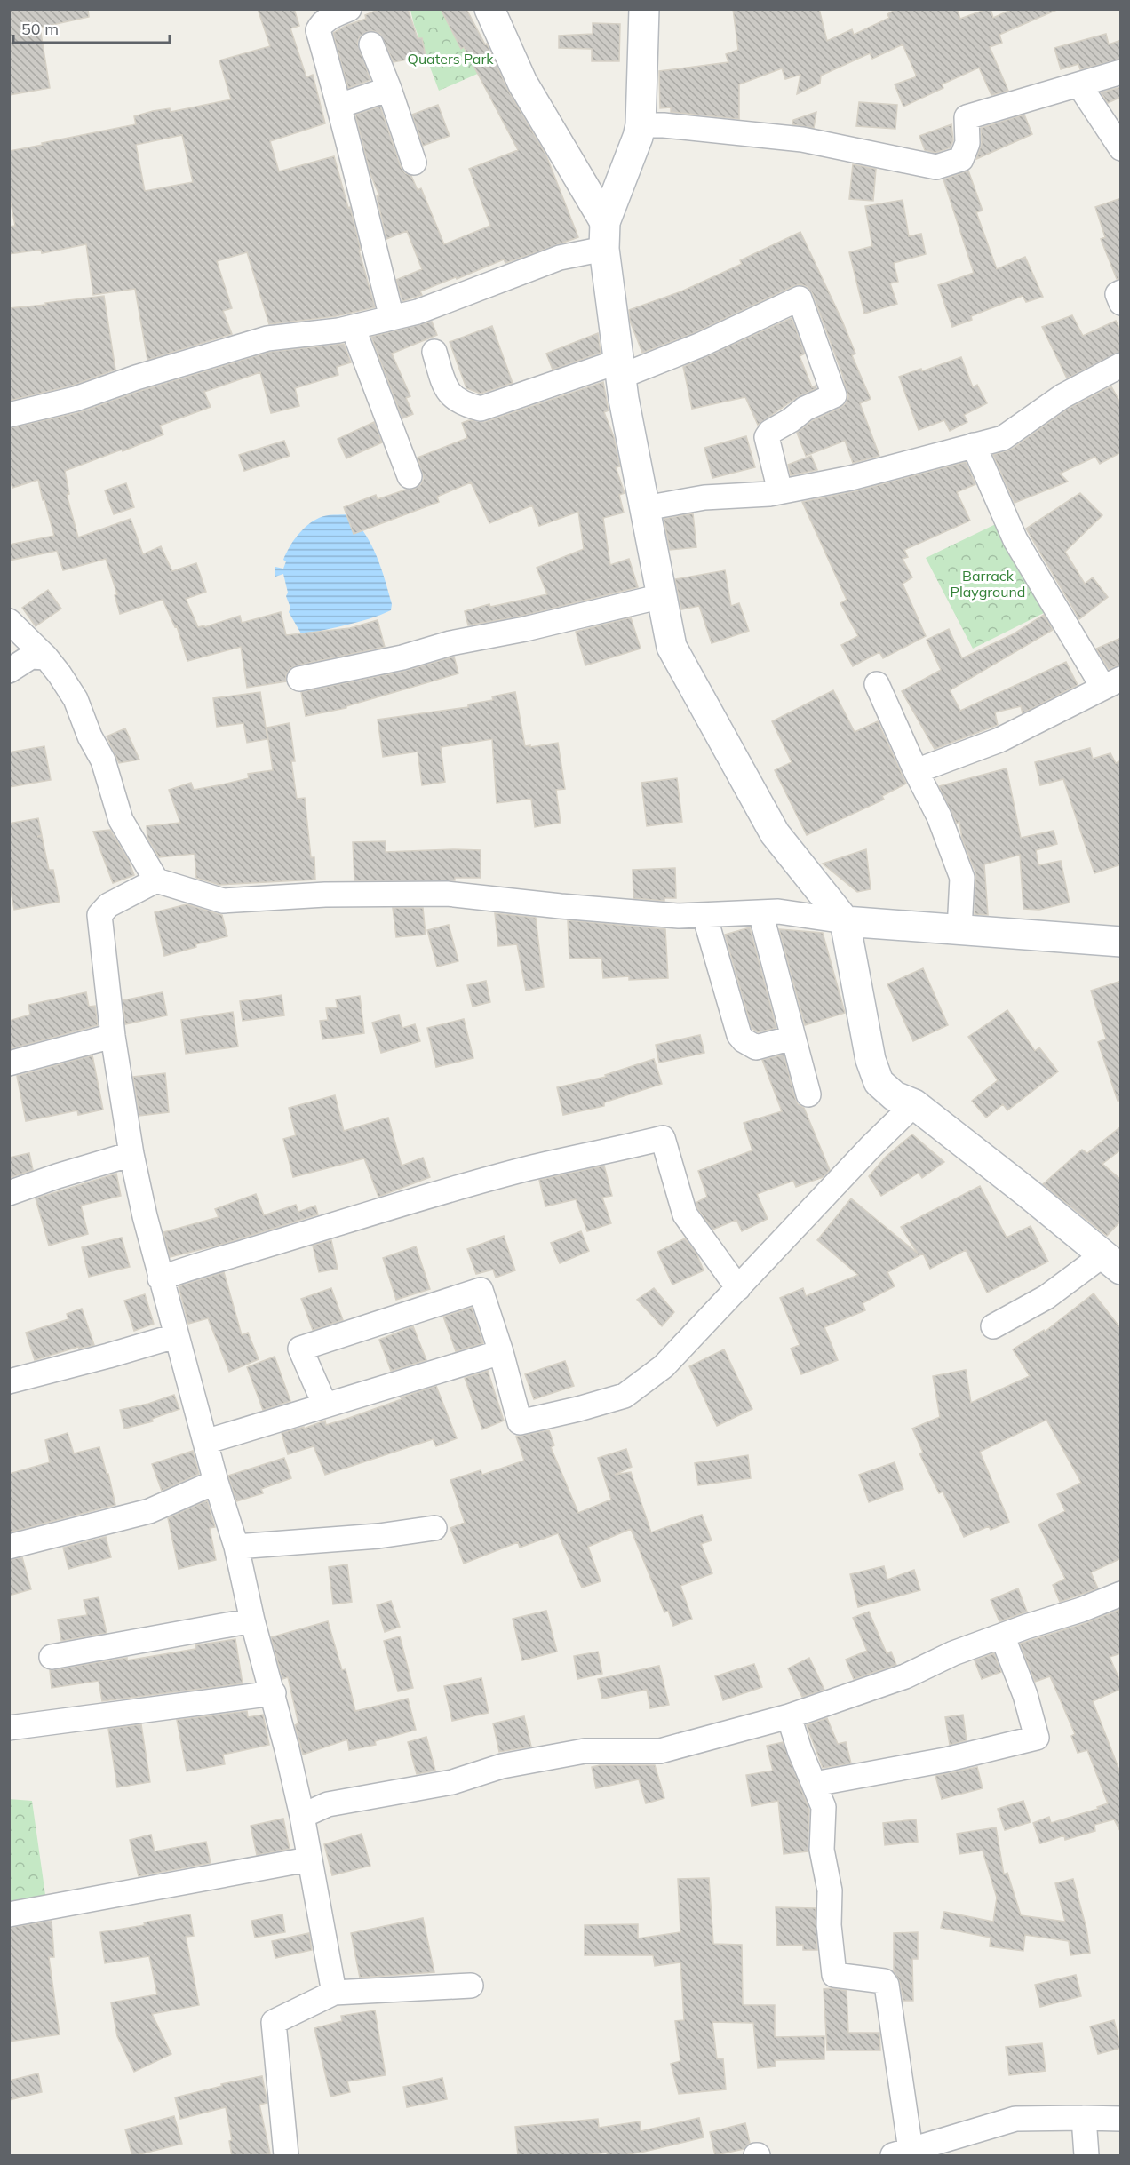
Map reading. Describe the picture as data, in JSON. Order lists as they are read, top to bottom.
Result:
{
  "parks": ["Quaters Park", "Barrack Playground"],
  "scale_bar": "50 m"
}
